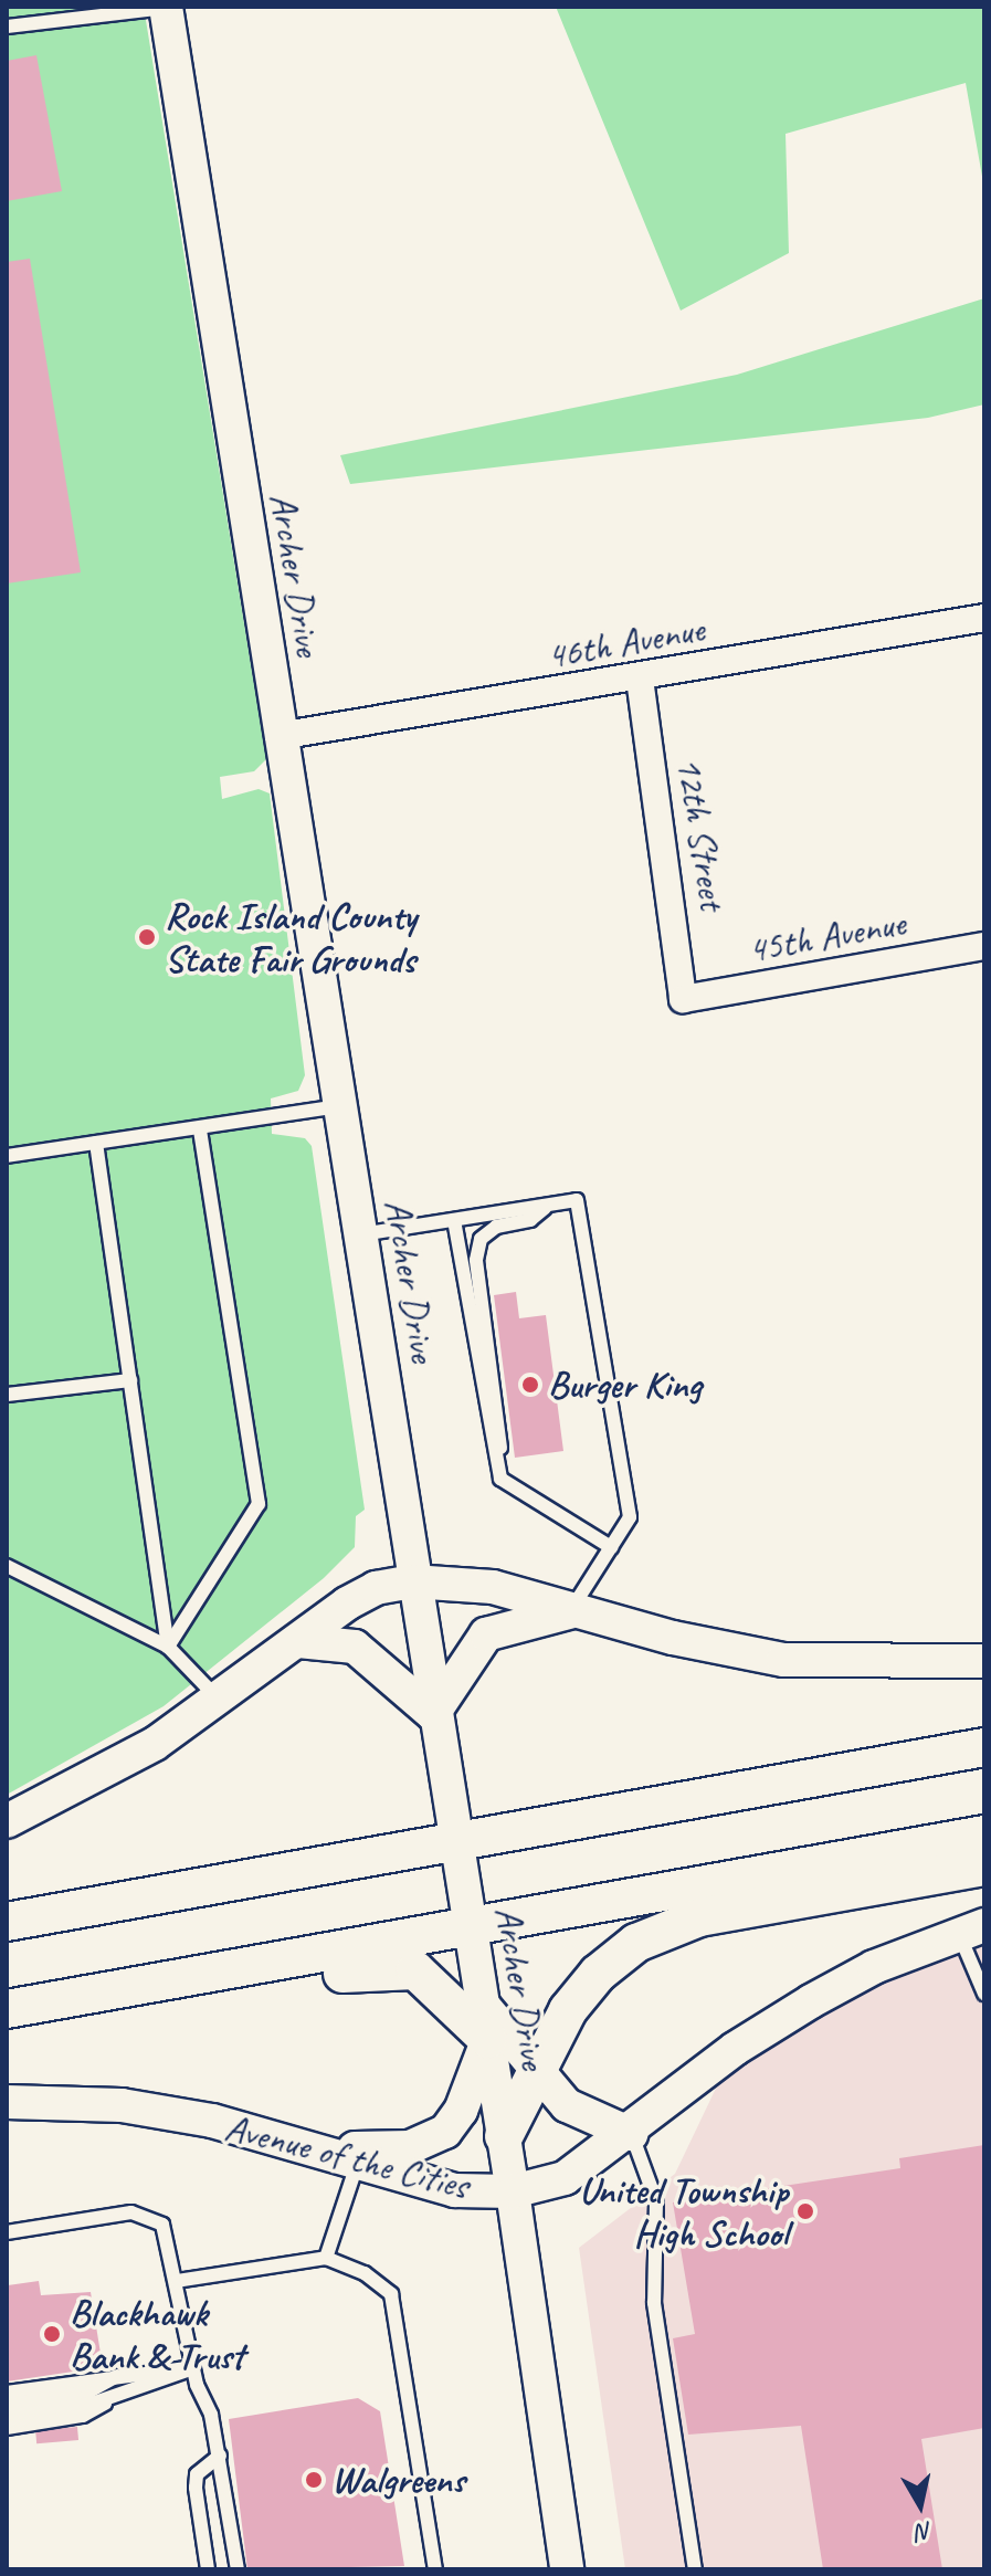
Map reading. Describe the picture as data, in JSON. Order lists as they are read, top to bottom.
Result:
{
  "streets": {
    "street": [
      "Archer Drive",
      "46th Avenue",
      "12th Street",
      "45th Avenue",
      "Avenue of the Cities"
    ]
  },
  "crossings": [
    ["Archer Drive", "46th Avenue"],
    ["Archer Drive", "Avenue of the Cities"],
    ["46th Avenue", "12th Street"],
    ["12th Street", "45th Avenue"]
  ],
  "places": [
    "Rock Island County State Fair Grounds",
    "Burger King",
    "United Township High School",
    "Blackhawk Bank & Trust",
    "Walgreens"
  ],
  "north": "bottom"
}
